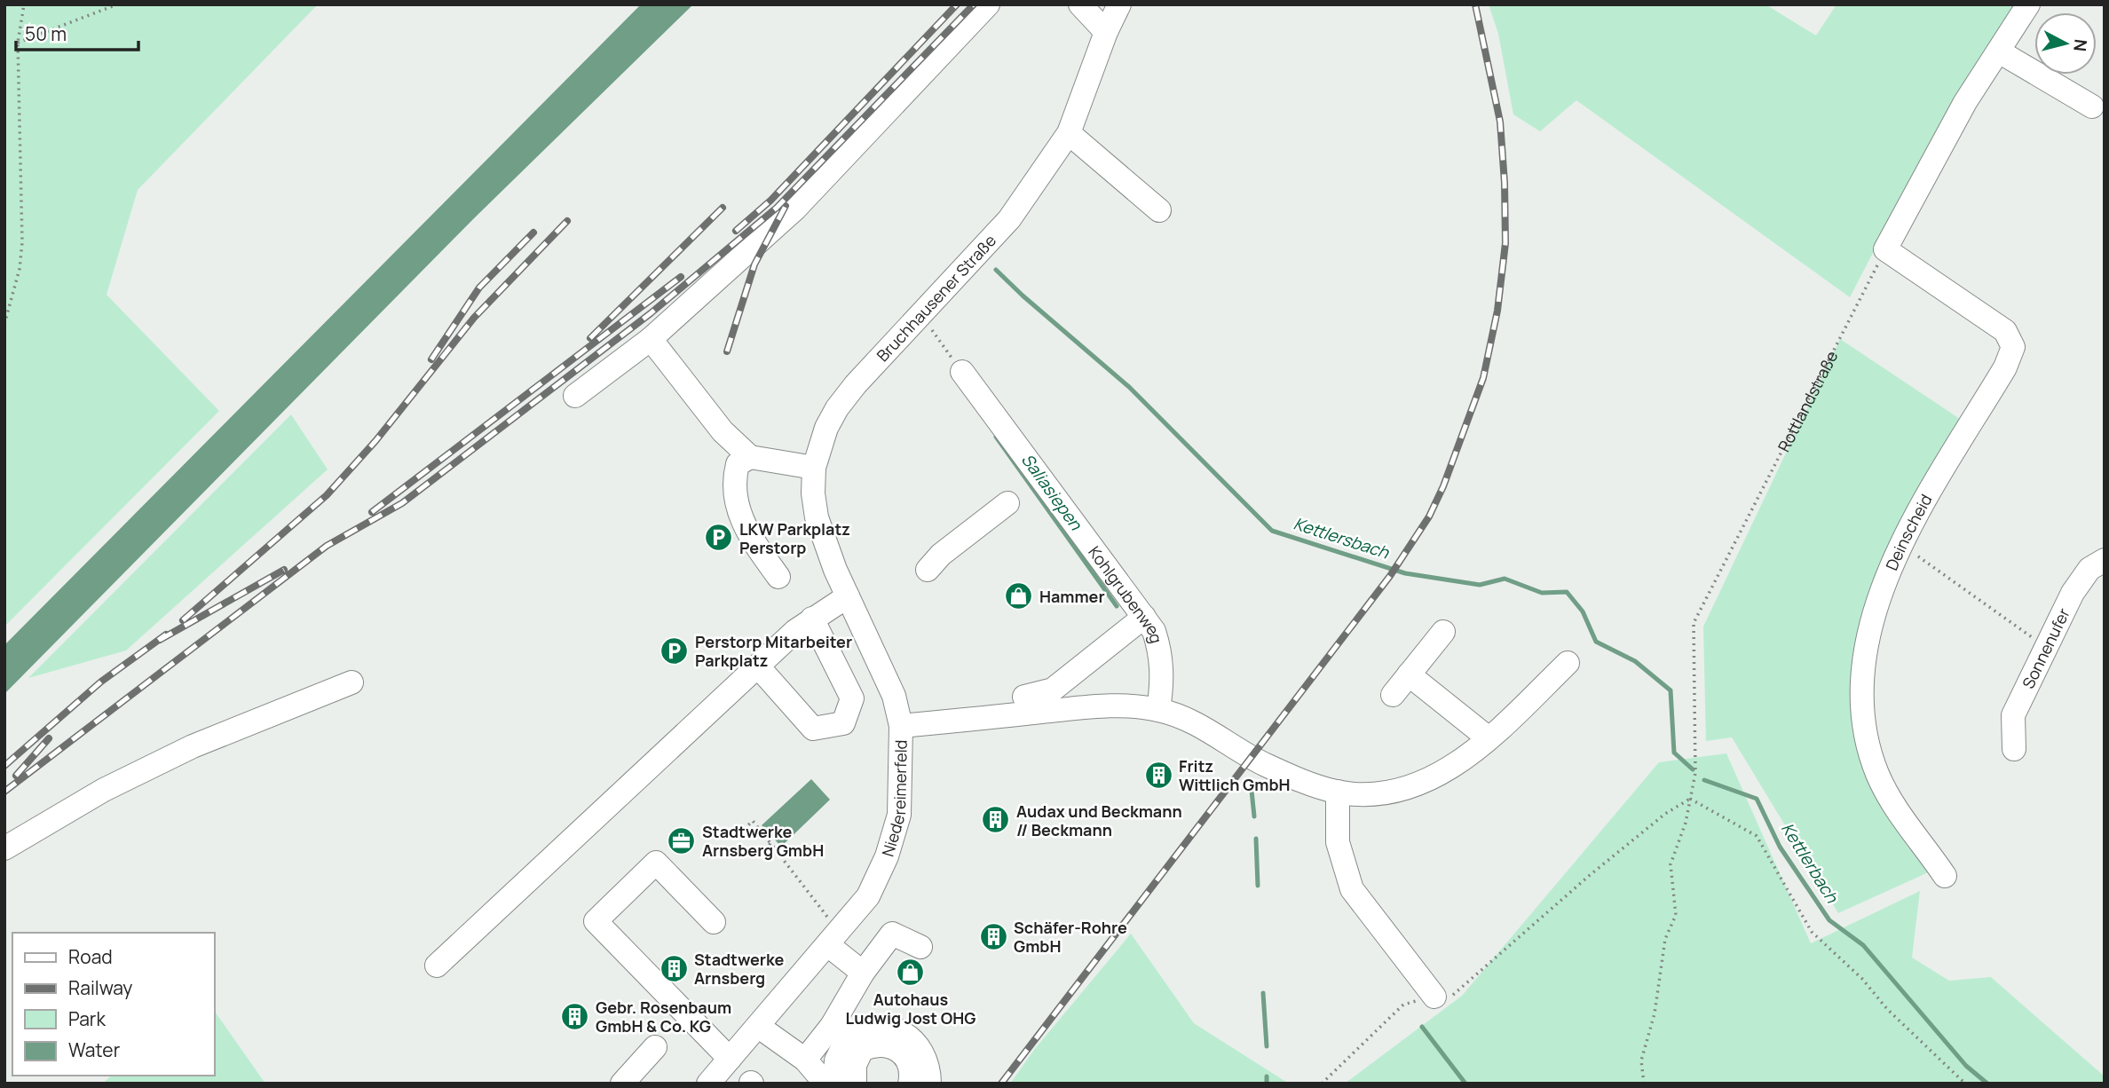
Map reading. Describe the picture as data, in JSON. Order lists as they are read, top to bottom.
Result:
{
  "streets": {
    "street": [
      "Bruchhausener Straße",
      "Deinscheid",
      "Kohlgrubenweg",
      "Sonnenufer",
      "Niedereimerfeld"
    ],
    "path": ["Rottlandstraße"]
  },
  "crossings": [
    ["Bruchhausener Straße", "Niedereimerfeld"],
    ["Rottlandstraße", "Deinscheid"]
  ],
  "water": ["Saliasiepen", "Kettlersbach", "Kettlerbach"],
  "places": {
    "parking": ["LKW Parkplatz Perstorp", "Perstorp Mitarbeiter Parkplatz"],
    "shop": ["Hammer", "Autohaus Ludwig Jost OHG"],
    "building": [
      "Fritz Wittlich GmbH",
      "Audax und Beckmann // Beckmann",
      "Schäfer-Rohre GmbH",
      "Stadtwerke Arnsberg",
      "Gebr. Rosenbaum GmbH & Co. KG"
    ],
    "office": ["Stadtwerke Arnsberg GmbH"]
  },
  "legend": [
    "Road",
    "Railway",
    "Park",
    "Water"
  ],
  "scale_bar": "50 m",
  "north": "right"
}
